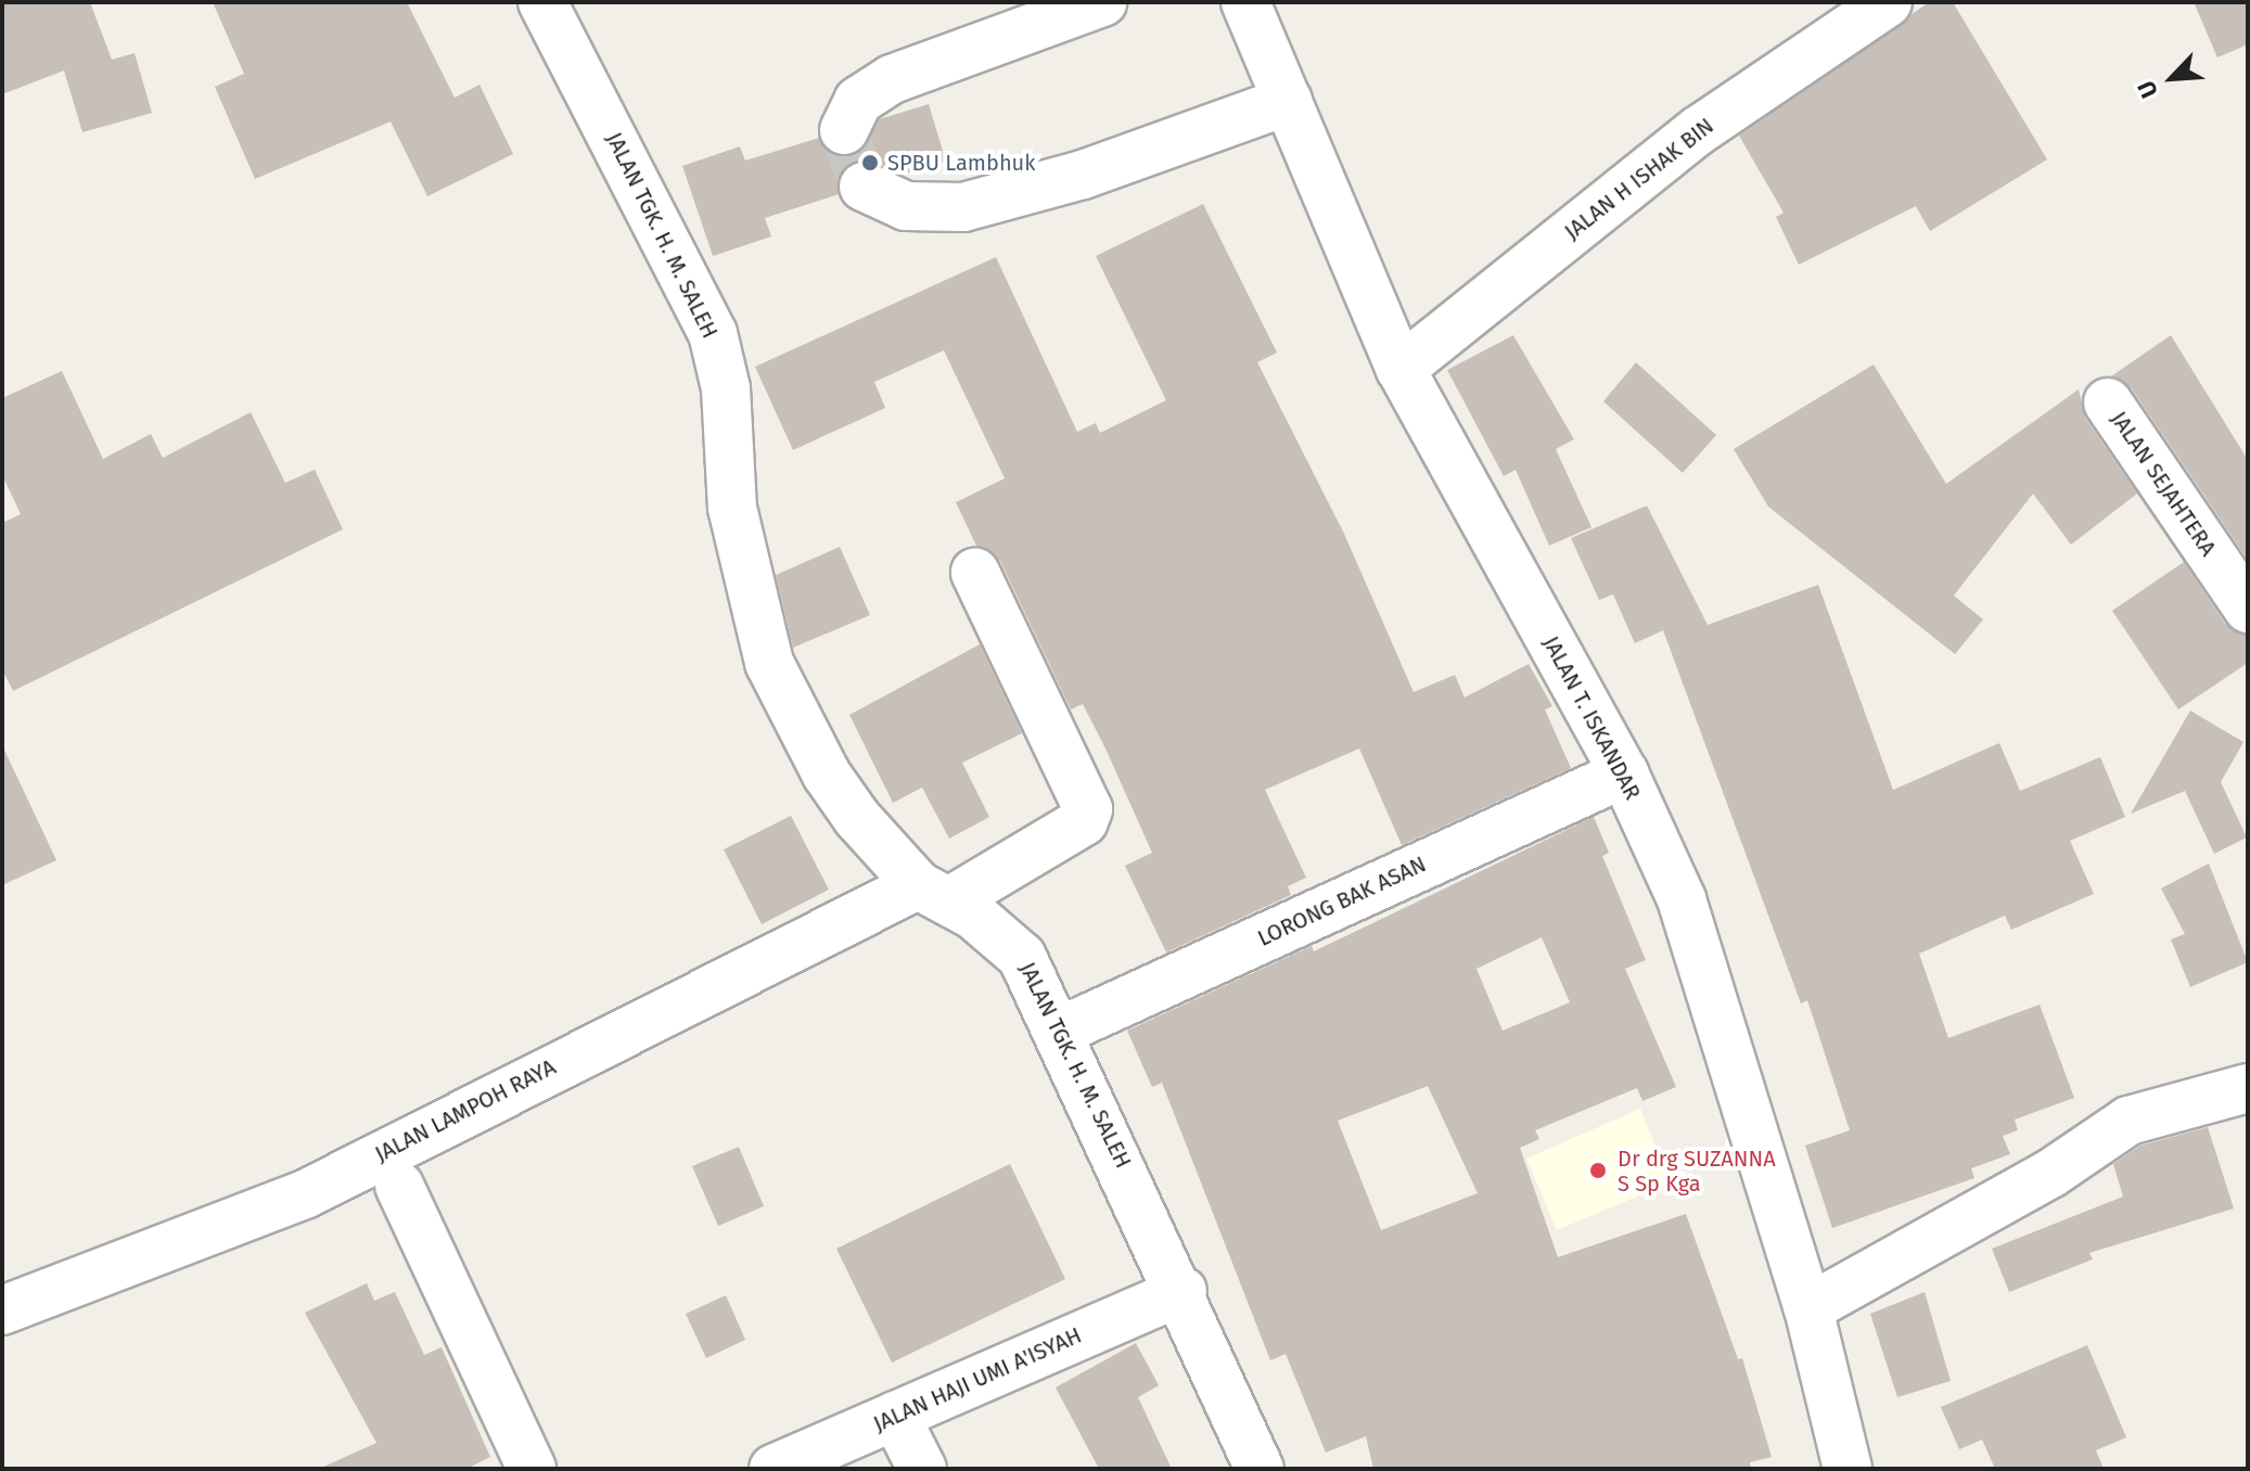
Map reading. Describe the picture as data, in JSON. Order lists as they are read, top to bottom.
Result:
{
  "streets": {
    "street": [
      "JALAN H ISHAK BIN",
      "JALAN TGK. H. M. SALEH",
      "JALAN SEJAHTERA",
      "JALAN T. ISKANDAR",
      "LORONG BAK ASAN",
      "JALAN LAMPOH RAYA",
      "JALAN HAJI UMI A'ISYAH"
    ]
  },
  "crossings": [
    ["JALAN H ISHAK BIN", "JALAN T. ISKANDAR"],
    ["JALAN TGK. H. M. SALEH", "LORONG BAK ASAN"],
    ["JALAN TGK. H. M. SALEH", "JALAN LAMPOH RAYA"],
    ["JALAN TGK. H. M. SALEH", "JALAN HAJI UMI A'ISYAH"],
    ["JALAN T. ISKANDAR", "LORONG BAK ASAN"]
  ],
  "places": ["SPBU Lambhuk", "Dr drg SUZANNA S Sp Kga"],
  "north": "bottom left"
}
